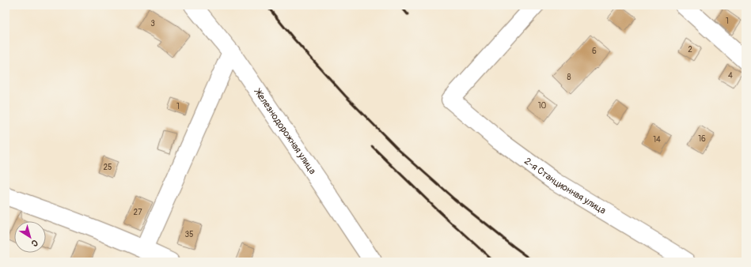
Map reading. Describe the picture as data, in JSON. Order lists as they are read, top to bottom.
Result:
{
  "streets": {
    "street": ["Железнодорожная улица", "2-я Станционная улица"]
  },
  "house_numbers": [
    "1",
    "3",
    "2",
    "6",
    "4",
    "8",
    "10",
    "1",
    "16",
    "14",
    "25",
    "27",
    "35"
  ],
  "north": "bottom right"
}
